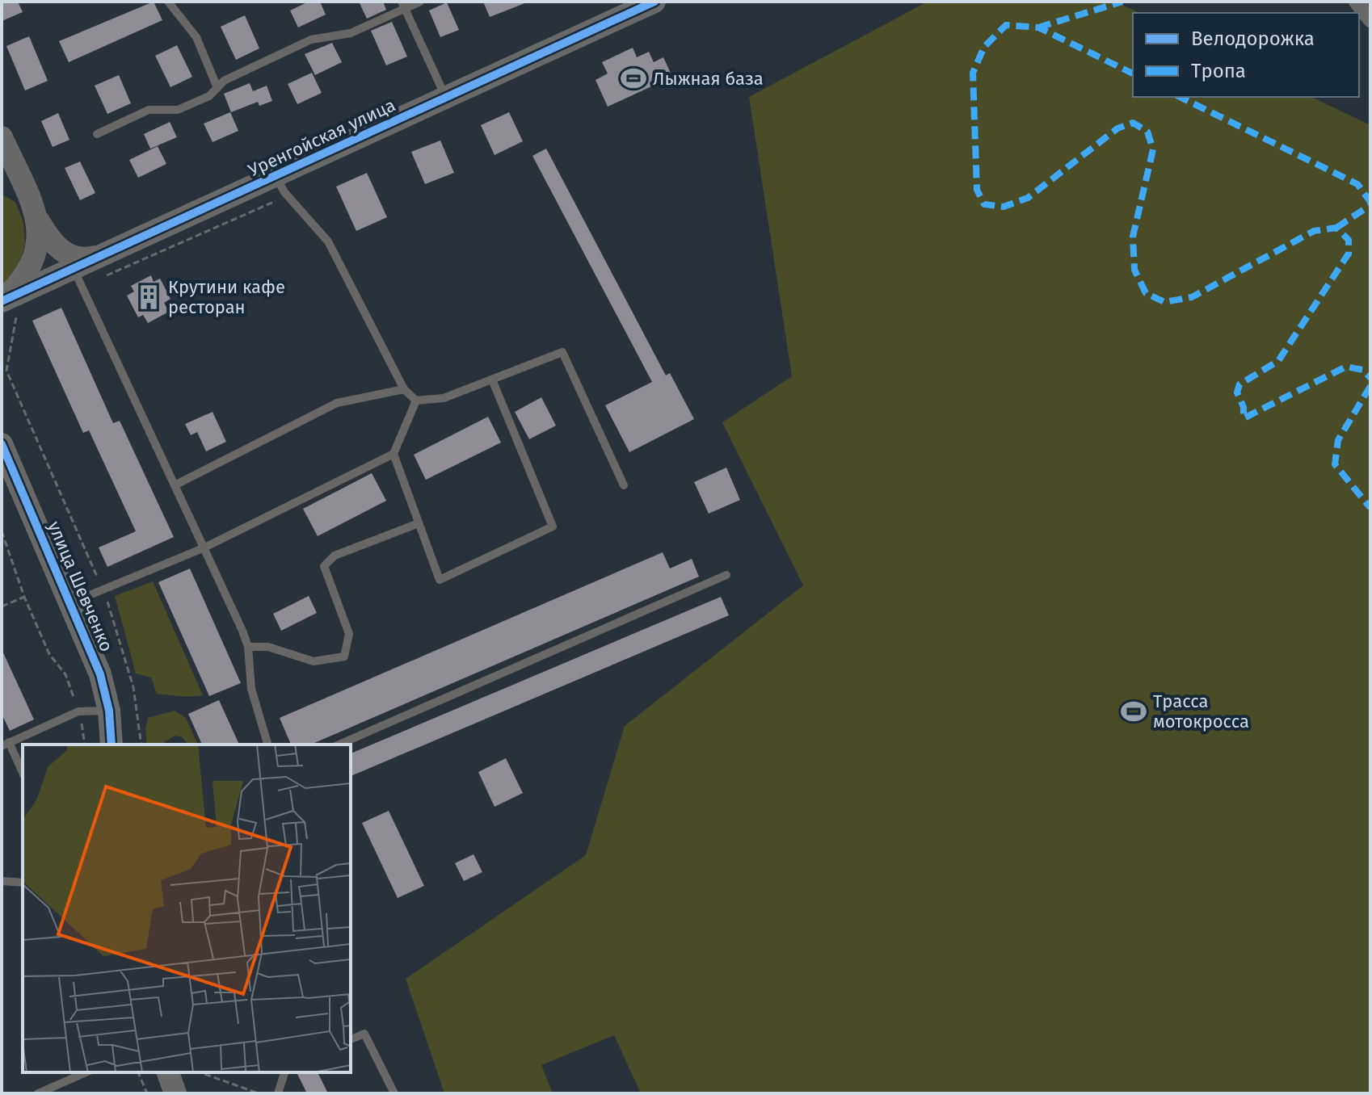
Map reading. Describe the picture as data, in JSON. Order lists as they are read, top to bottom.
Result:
{
  "streets": {
    "street": ["Уренгойская улица", "улица Шевченко"]
  },
  "places": {
    "sports": ["Лыжная база", "Трасса мотокросса"],
    "building": ["Крутини кафе ресторан"]
  },
  "legend": ["Велодорожка", "Тропа"]
}
